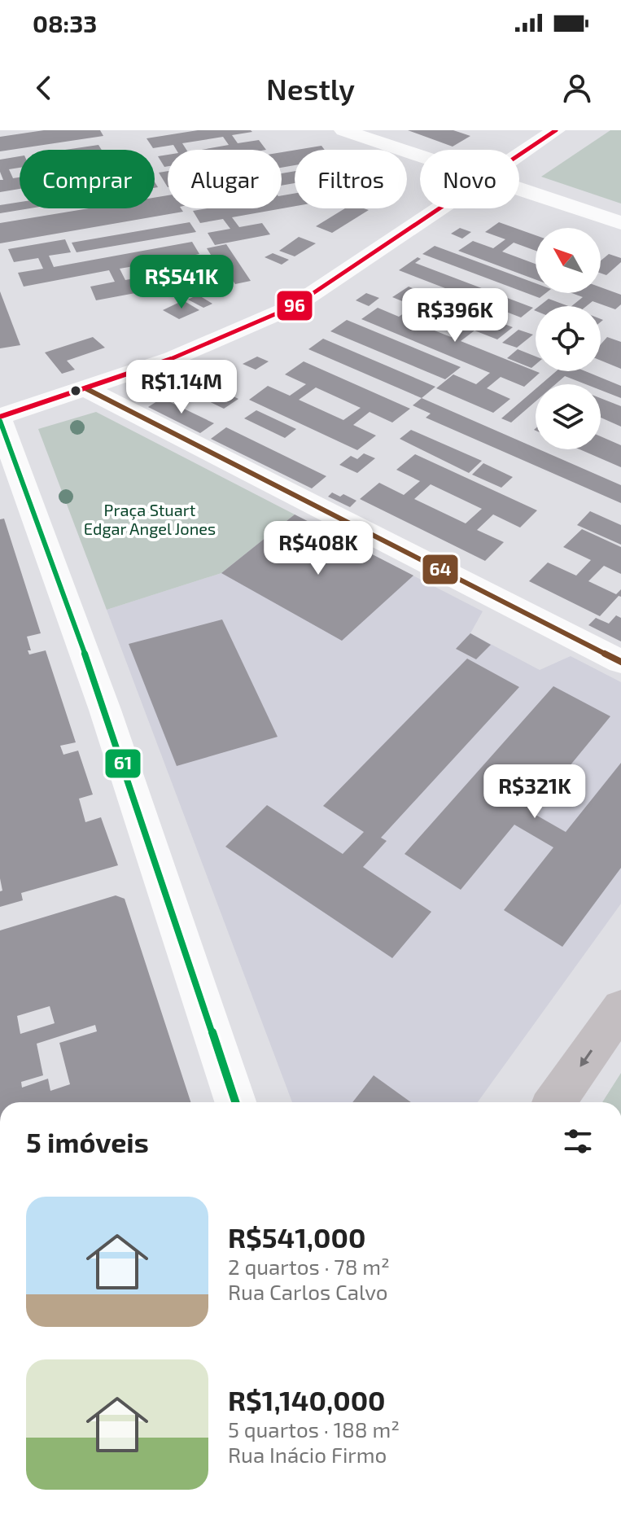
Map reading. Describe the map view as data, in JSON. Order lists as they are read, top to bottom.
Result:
{
  "parks": ["Praça Stuart Edgar Angel Jones"],
  "lines": ["transit line 96", "transit line 64", "transit line 61"],
  "north": "top left",
  "page": {
    "status": "08:33",
    "header": "Nestly",
    "chip": [
      "Comprar",
      "Alugar",
      "Filtros",
      "Novo"
    ],
    "price": [
      "R$541K",
      "R$396K",
      "R$1.14M",
      "R$408K",
      "R$321K"
    ],
    "heading": "5 imóveis",
    "list": [
      {
        "name": "R$541,000",
        "note": "2 quartos · 78 m² · Rua Carlos Calvo"
      },
      {
        "name": "R$1,140,000",
        "note": "5 quartos · 188 m² · Rua Inácio Firmo"
      }
    ]
  }
}
